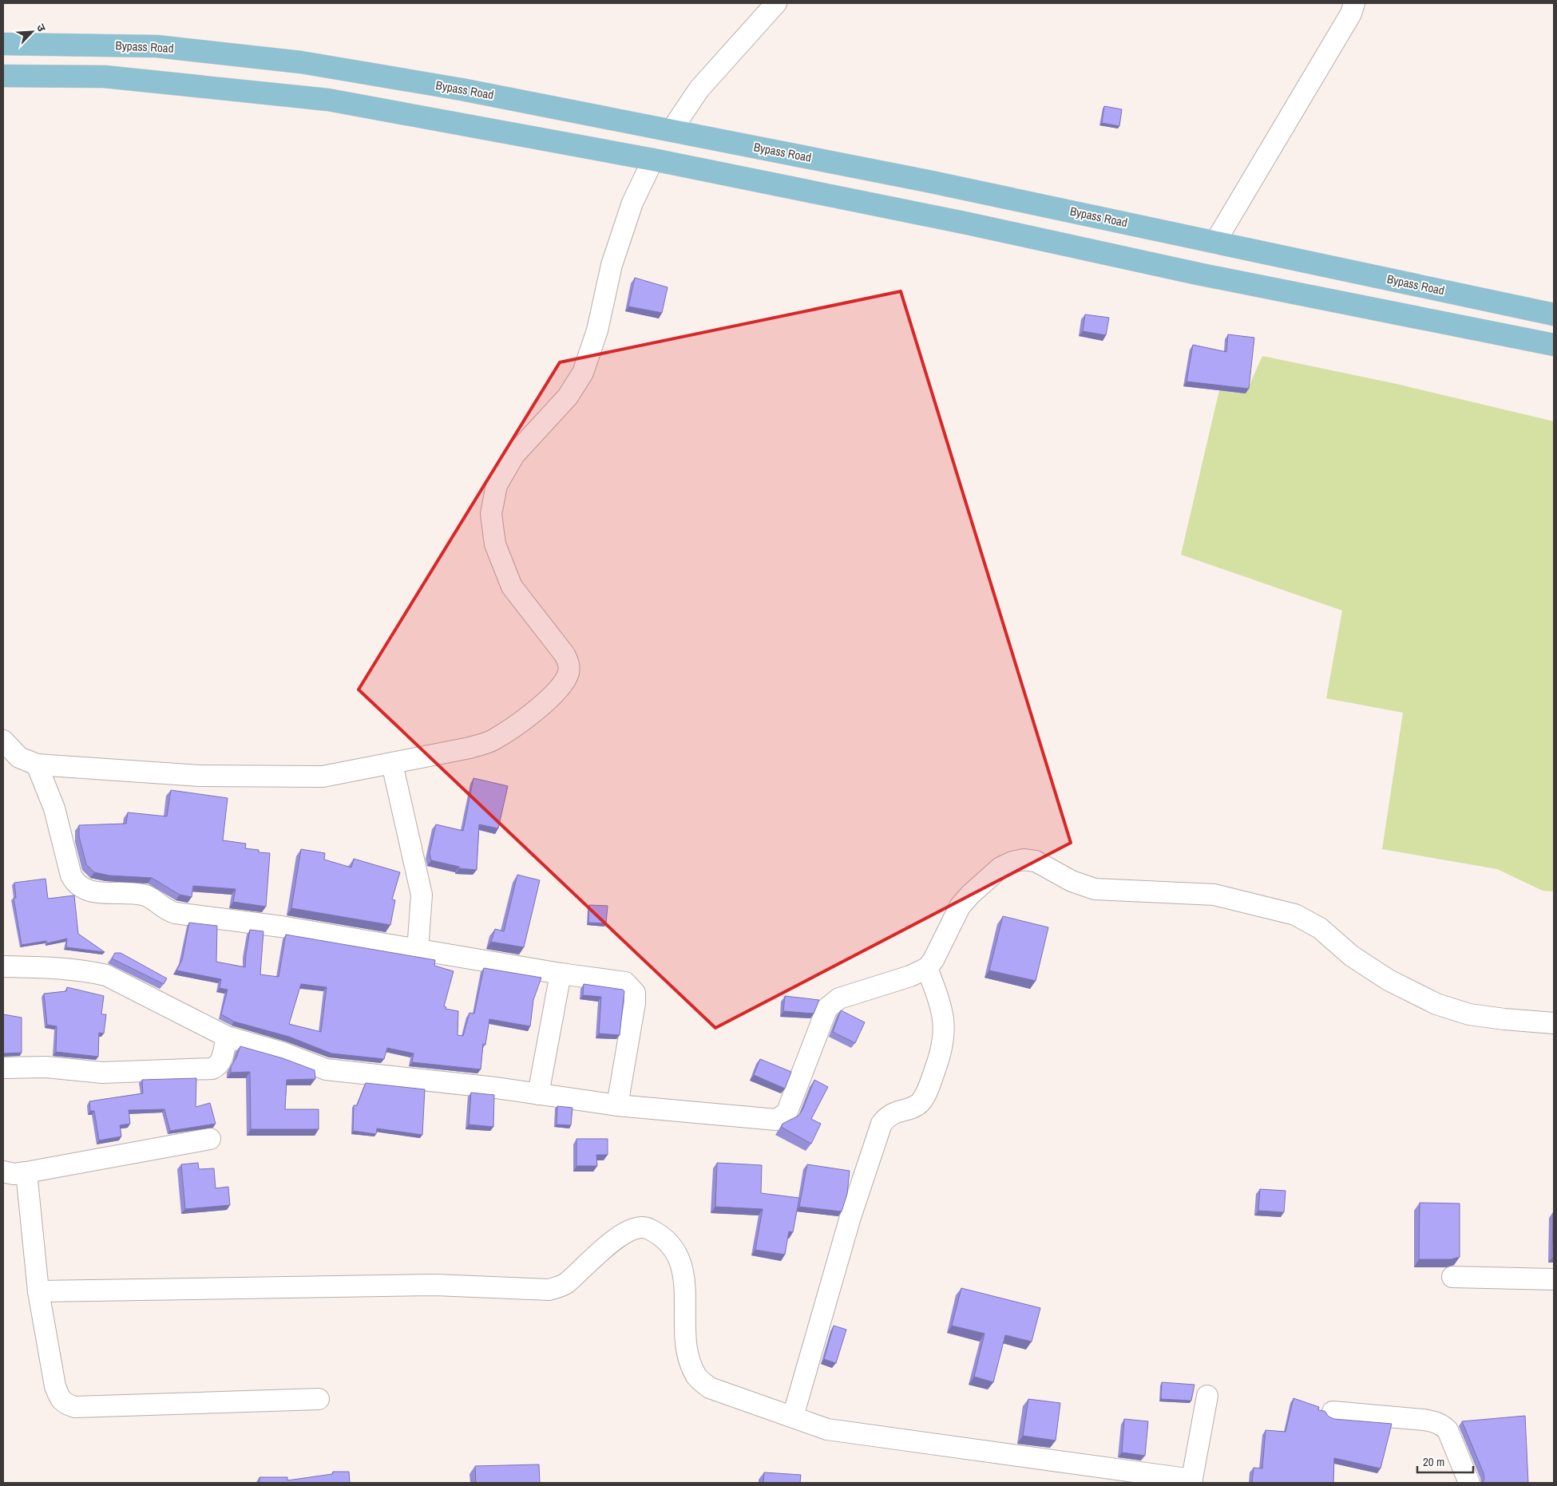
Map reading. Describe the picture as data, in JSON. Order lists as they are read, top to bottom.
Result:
{
  "streets": {
    "main road": ["Bypass Road"]
  },
  "scale_bar": "20 m",
  "north": "top right"
}
